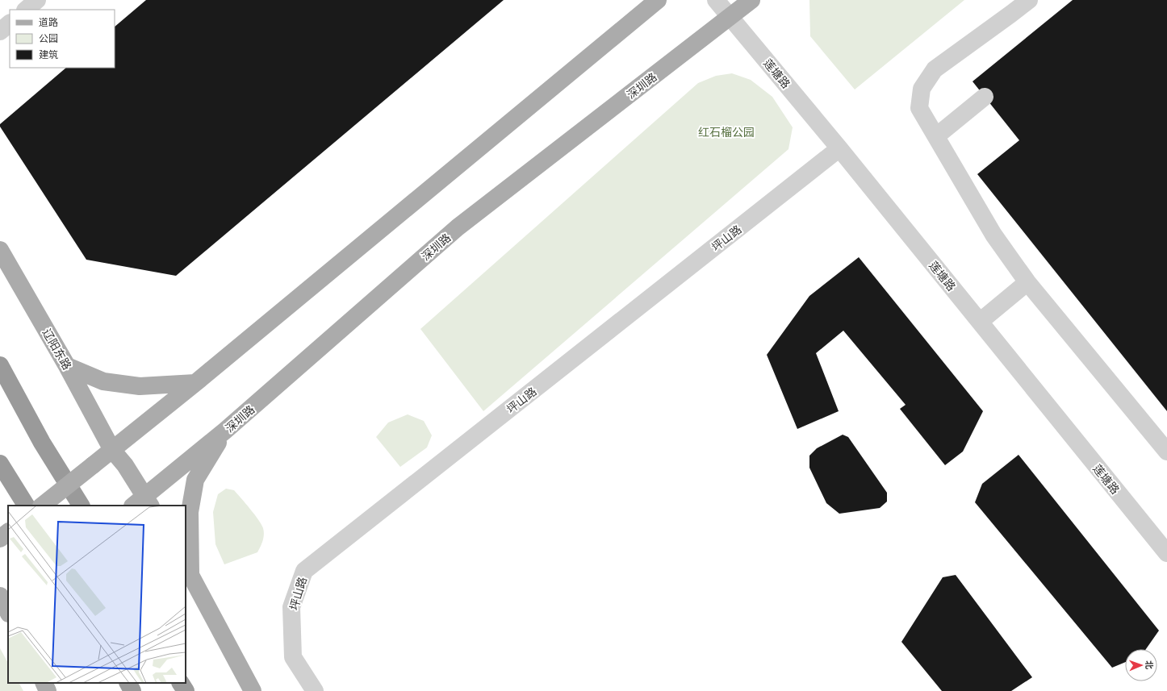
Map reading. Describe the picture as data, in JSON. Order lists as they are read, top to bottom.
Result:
{
  "streets": {
    "main road": ["深圳路", "辽阳东路"],
    "street": ["莲塘路", "坪山路"]
  },
  "crossings": [
    ["莲塘路", "深圳路"],
    ["莲塘路", "坪山路"],
    ["深圳路", "辽阳东路"]
  ],
  "parks": ["红石榴公园"],
  "legend": ["道路", "公园", "建筑"],
  "north": "right"
}
